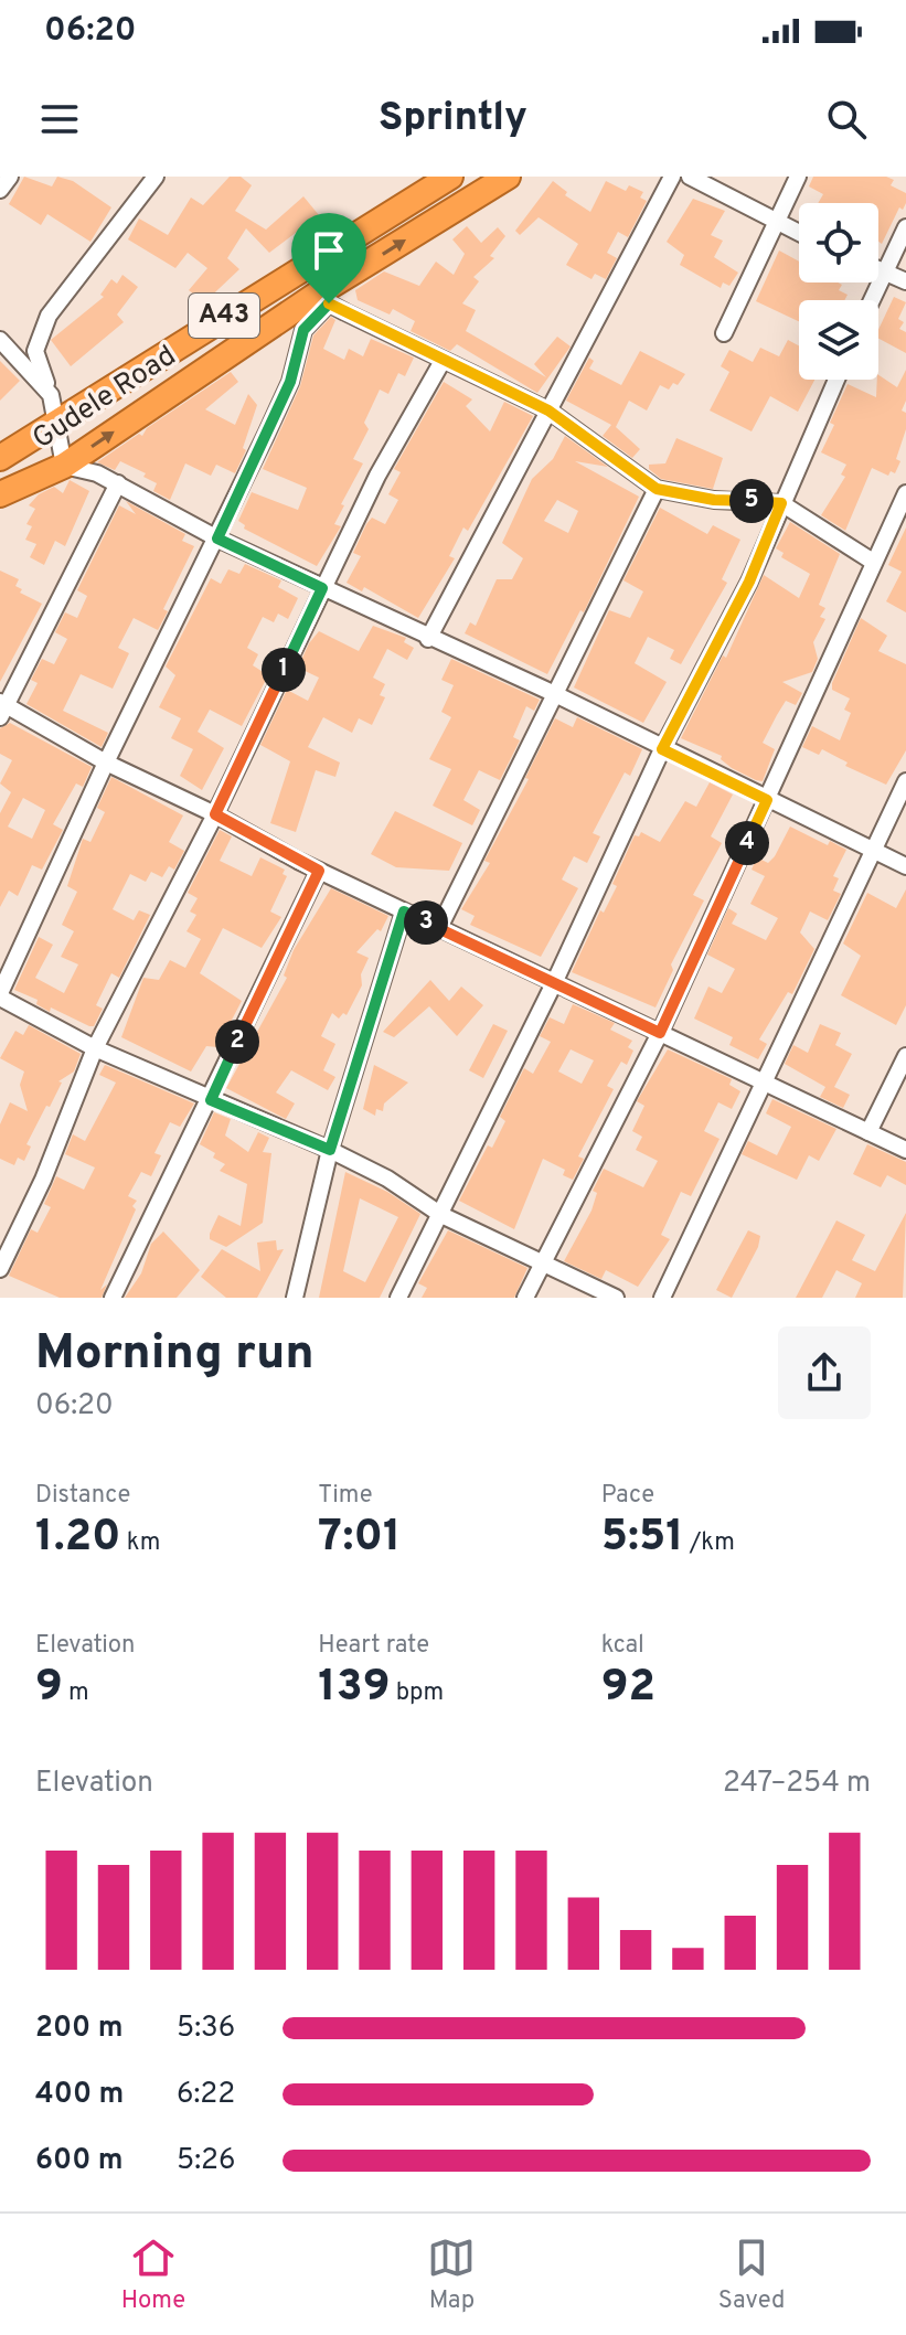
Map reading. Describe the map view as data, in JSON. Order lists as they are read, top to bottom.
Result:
{
  "streets": {
    "highway": ["A43", "Gudele Road"]
  },
  "page": {
    "status": "06:20",
    "header": "Sprintly",
    "pins": [
      "5",
      "1",
      "4",
      "3",
      "2"
    ],
    "heading": ["Morning run", "06:20"],
    "stats": [
      ["Distance", "1.20 km"],
      ["Time", "7:01"],
      ["Pace", "5:51 /km"],
      ["Elevation", "9 m"],
      ["Heart rate", "139 bpm"],
      ["kcal", "92"]
    ],
    "chart": ["Elevation", "247–254 m"],
    "list": [
      {
        "name": "200 m",
        "note": "5:36"
      },
      {
        "name": "400 m",
        "note": "6:22"
      },
      {
        "name": "600 m",
        "note": "5:26"
      }
    ],
    "tabs": ["Home", "Map", "Saved"]
  }
}
